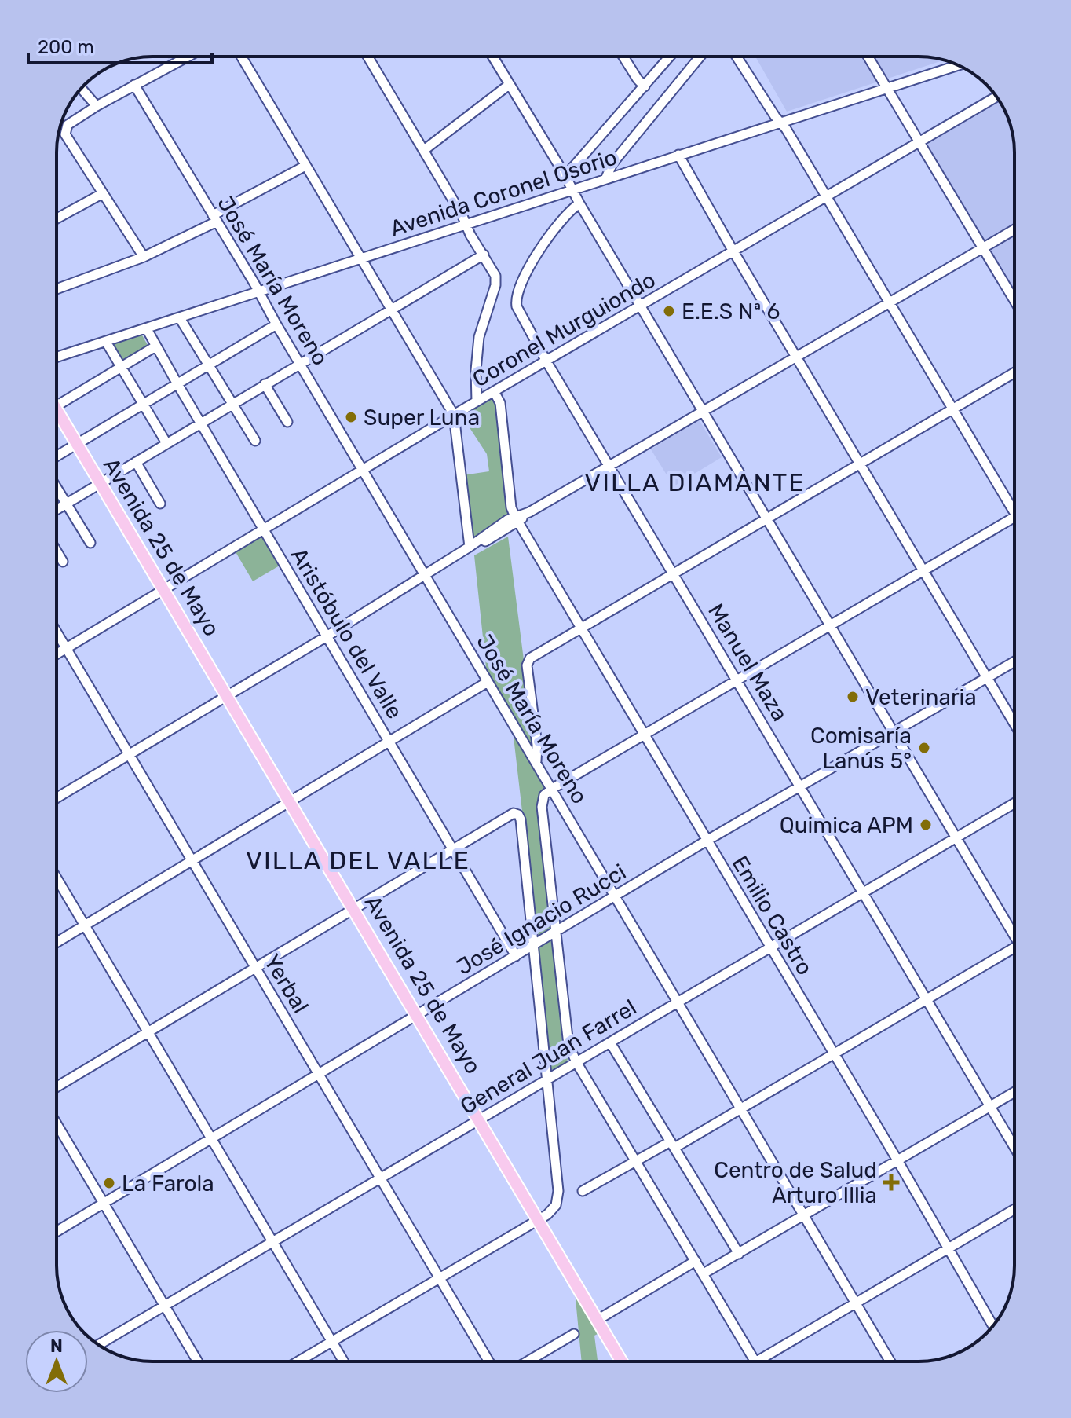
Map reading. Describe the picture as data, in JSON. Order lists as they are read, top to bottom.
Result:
{
  "streets": {
    "main road": ["Avenida 25 de Mayo"],
    "street": [
      "Avenida Coronel Osorio",
      "José María Moreno",
      "Coronel Murguiondo",
      "Aristóbulo del Valle",
      "Manuel Maza",
      "Emilio Castro",
      "José Ignacio Rucci",
      "Yerbal",
      "General Juan Farrel"
    ]
  },
  "crossings": [
    ["Avenida Coronel Osorio", "José María Moreno"],
    ["Avenida Coronel Osorio", "Aristóbulo del Valle"],
    ["José María Moreno", "Coronel Murguiondo"],
    ["José María Moreno", "José Ignacio Rucci"],
    ["José María Moreno", "General Juan Farrel"],
    ["Coronel Murguiondo", "Avenida 25 de Mayo"],
    ["Coronel Murguiondo", "Aristóbulo del Valle"],
    ["Coronel Murguiondo", "Manuel Maza"],
    ["Coronel Murguiondo", "Emilio Castro"],
    ["Coronel Murguiondo", "Yerbal"],
    ["Avenida 25 de Mayo", "José Ignacio Rucci"],
    ["Avenida 25 de Mayo", "General Juan Farrel"],
    ["Aristóbulo del Valle", "José Ignacio Rucci"],
    ["Manuel Maza", "José Ignacio Rucci"],
    ["Manuel Maza", "General Juan Farrel"],
    ["Emilio Castro", "José Ignacio Rucci"],
    ["Emilio Castro", "General Juan Farrel"],
    ["José Ignacio Rucci", "Yerbal"],
    ["Yerbal", "General Juan Farrel"]
  ],
  "districts": ["VILLA DIAMANTE", "VILLA DEL VALLE"],
  "places": {
    "other": [
      "E.E.S Nª 6",
      "Super Luna",
      "Veterinaria",
      "Comisaría Lanús 5°",
      "Quimica APM",
      "La Farola"
    ],
    "health": ["Centro de Salud Arturo Illia"]
  },
  "scale_bar": "200 m",
  "north": "top"
}
